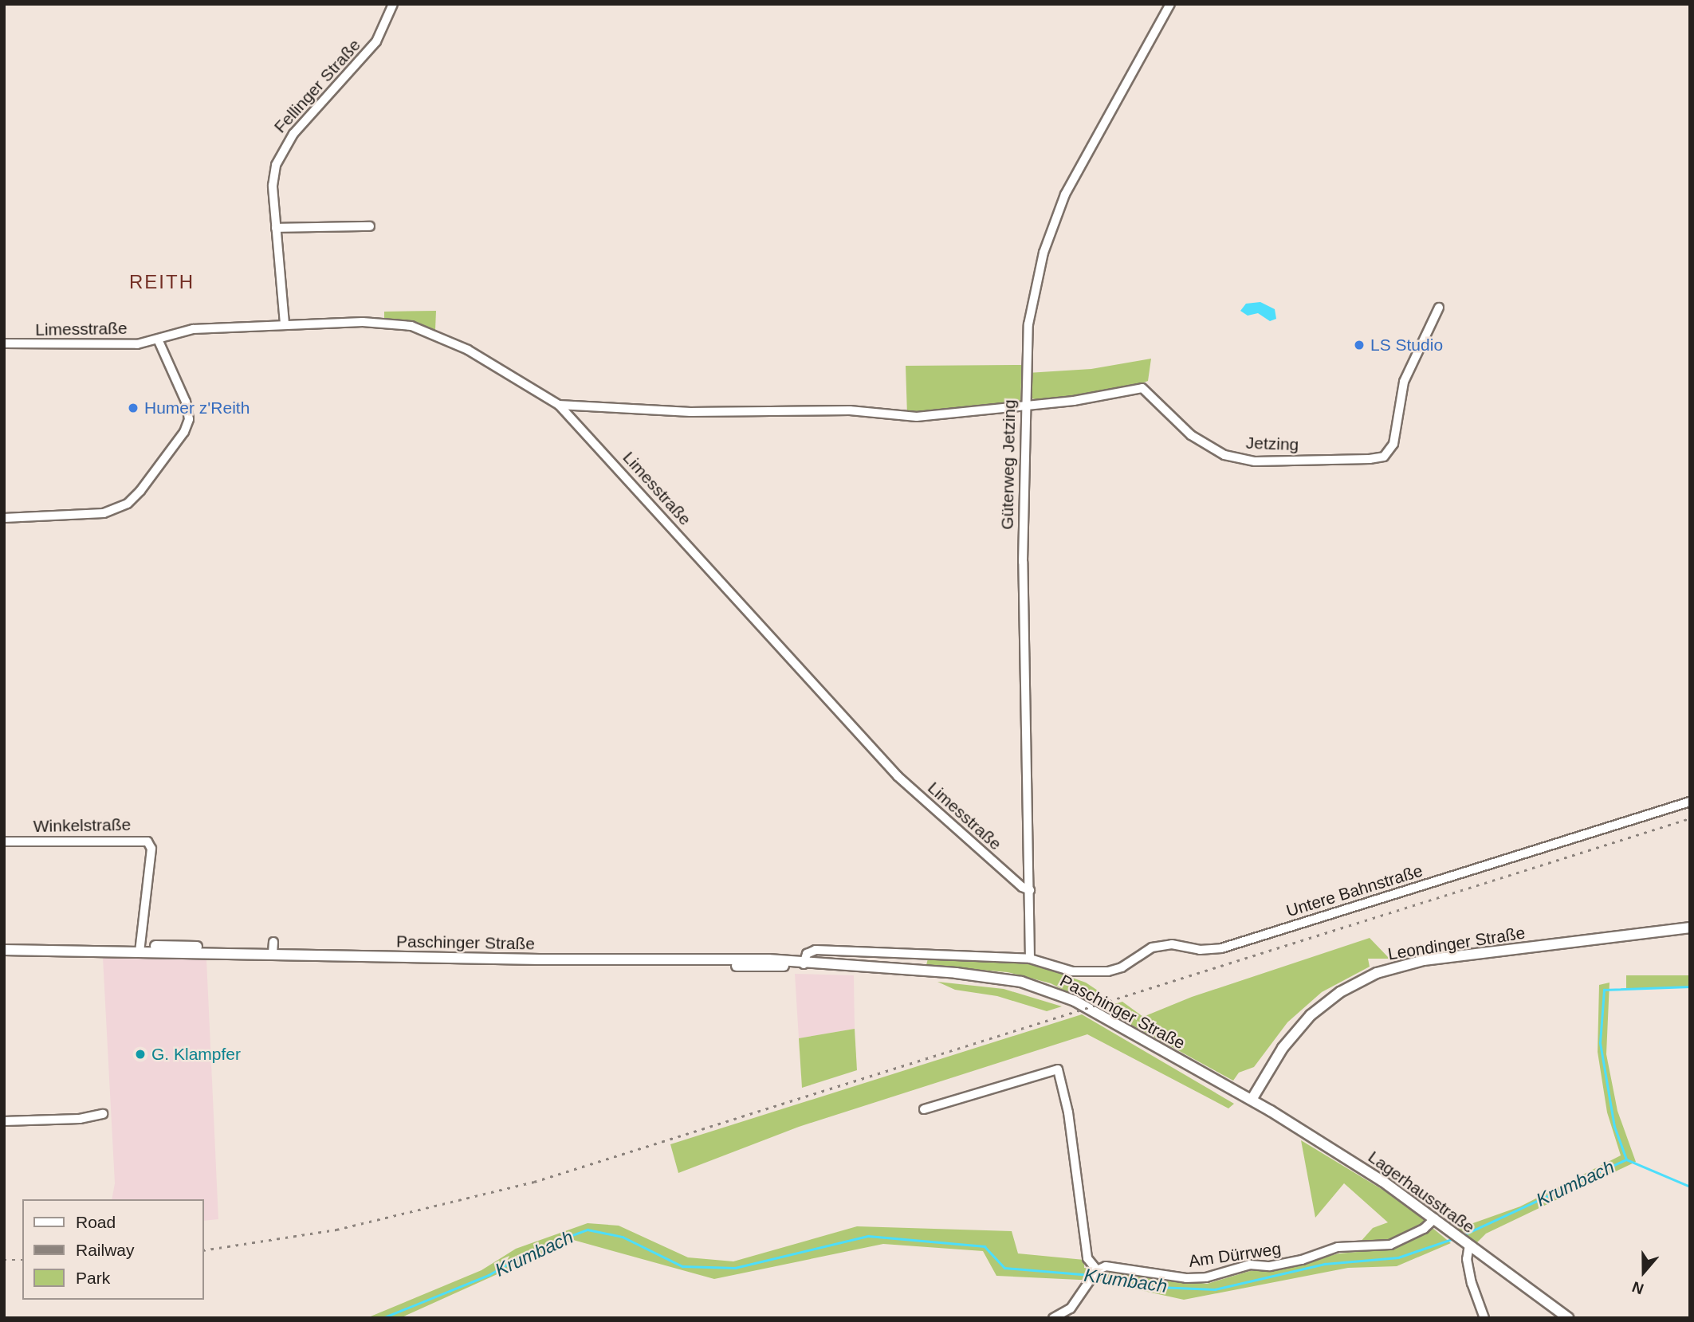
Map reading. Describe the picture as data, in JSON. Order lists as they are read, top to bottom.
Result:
{
  "streets": {
    "street": [
      "Fellinger Straße",
      "Limesstraße",
      "Jetzing",
      "Güterweg Jetzing",
      "Winkelstraße",
      "Untere Bahnstraße",
      "Paschinger Straße",
      "Leondinger Straße",
      "Lagerhausstraße",
      "Am Dürrweg"
    ]
  },
  "crossings": [
    ["Fellinger Straße", "Limesstraße"],
    ["Limesstraße", "Güterweg Jetzing"],
    ["Jetzing", "Güterweg Jetzing"],
    ["Güterweg Jetzing", "Untere Bahnstraße"],
    ["Winkelstraße", "Paschinger Straße"],
    ["Untere Bahnstraße", "Paschinger Straße"],
    ["Paschinger Straße", "Leondinger Straße"],
    ["Paschinger Straße", "Lagerhausstraße"],
    ["Leondinger Straße", "Lagerhausstraße"],
    ["Lagerhausstraße", "Am Dürrweg"]
  ],
  "districts": ["REITH"],
  "water": ["Krumbach"],
  "places": ["LS Studio", "Humer z'Reith", "G. Klampfer"],
  "legend": ["Road", "Railway", "Park"],
  "north": "bottom"
}
